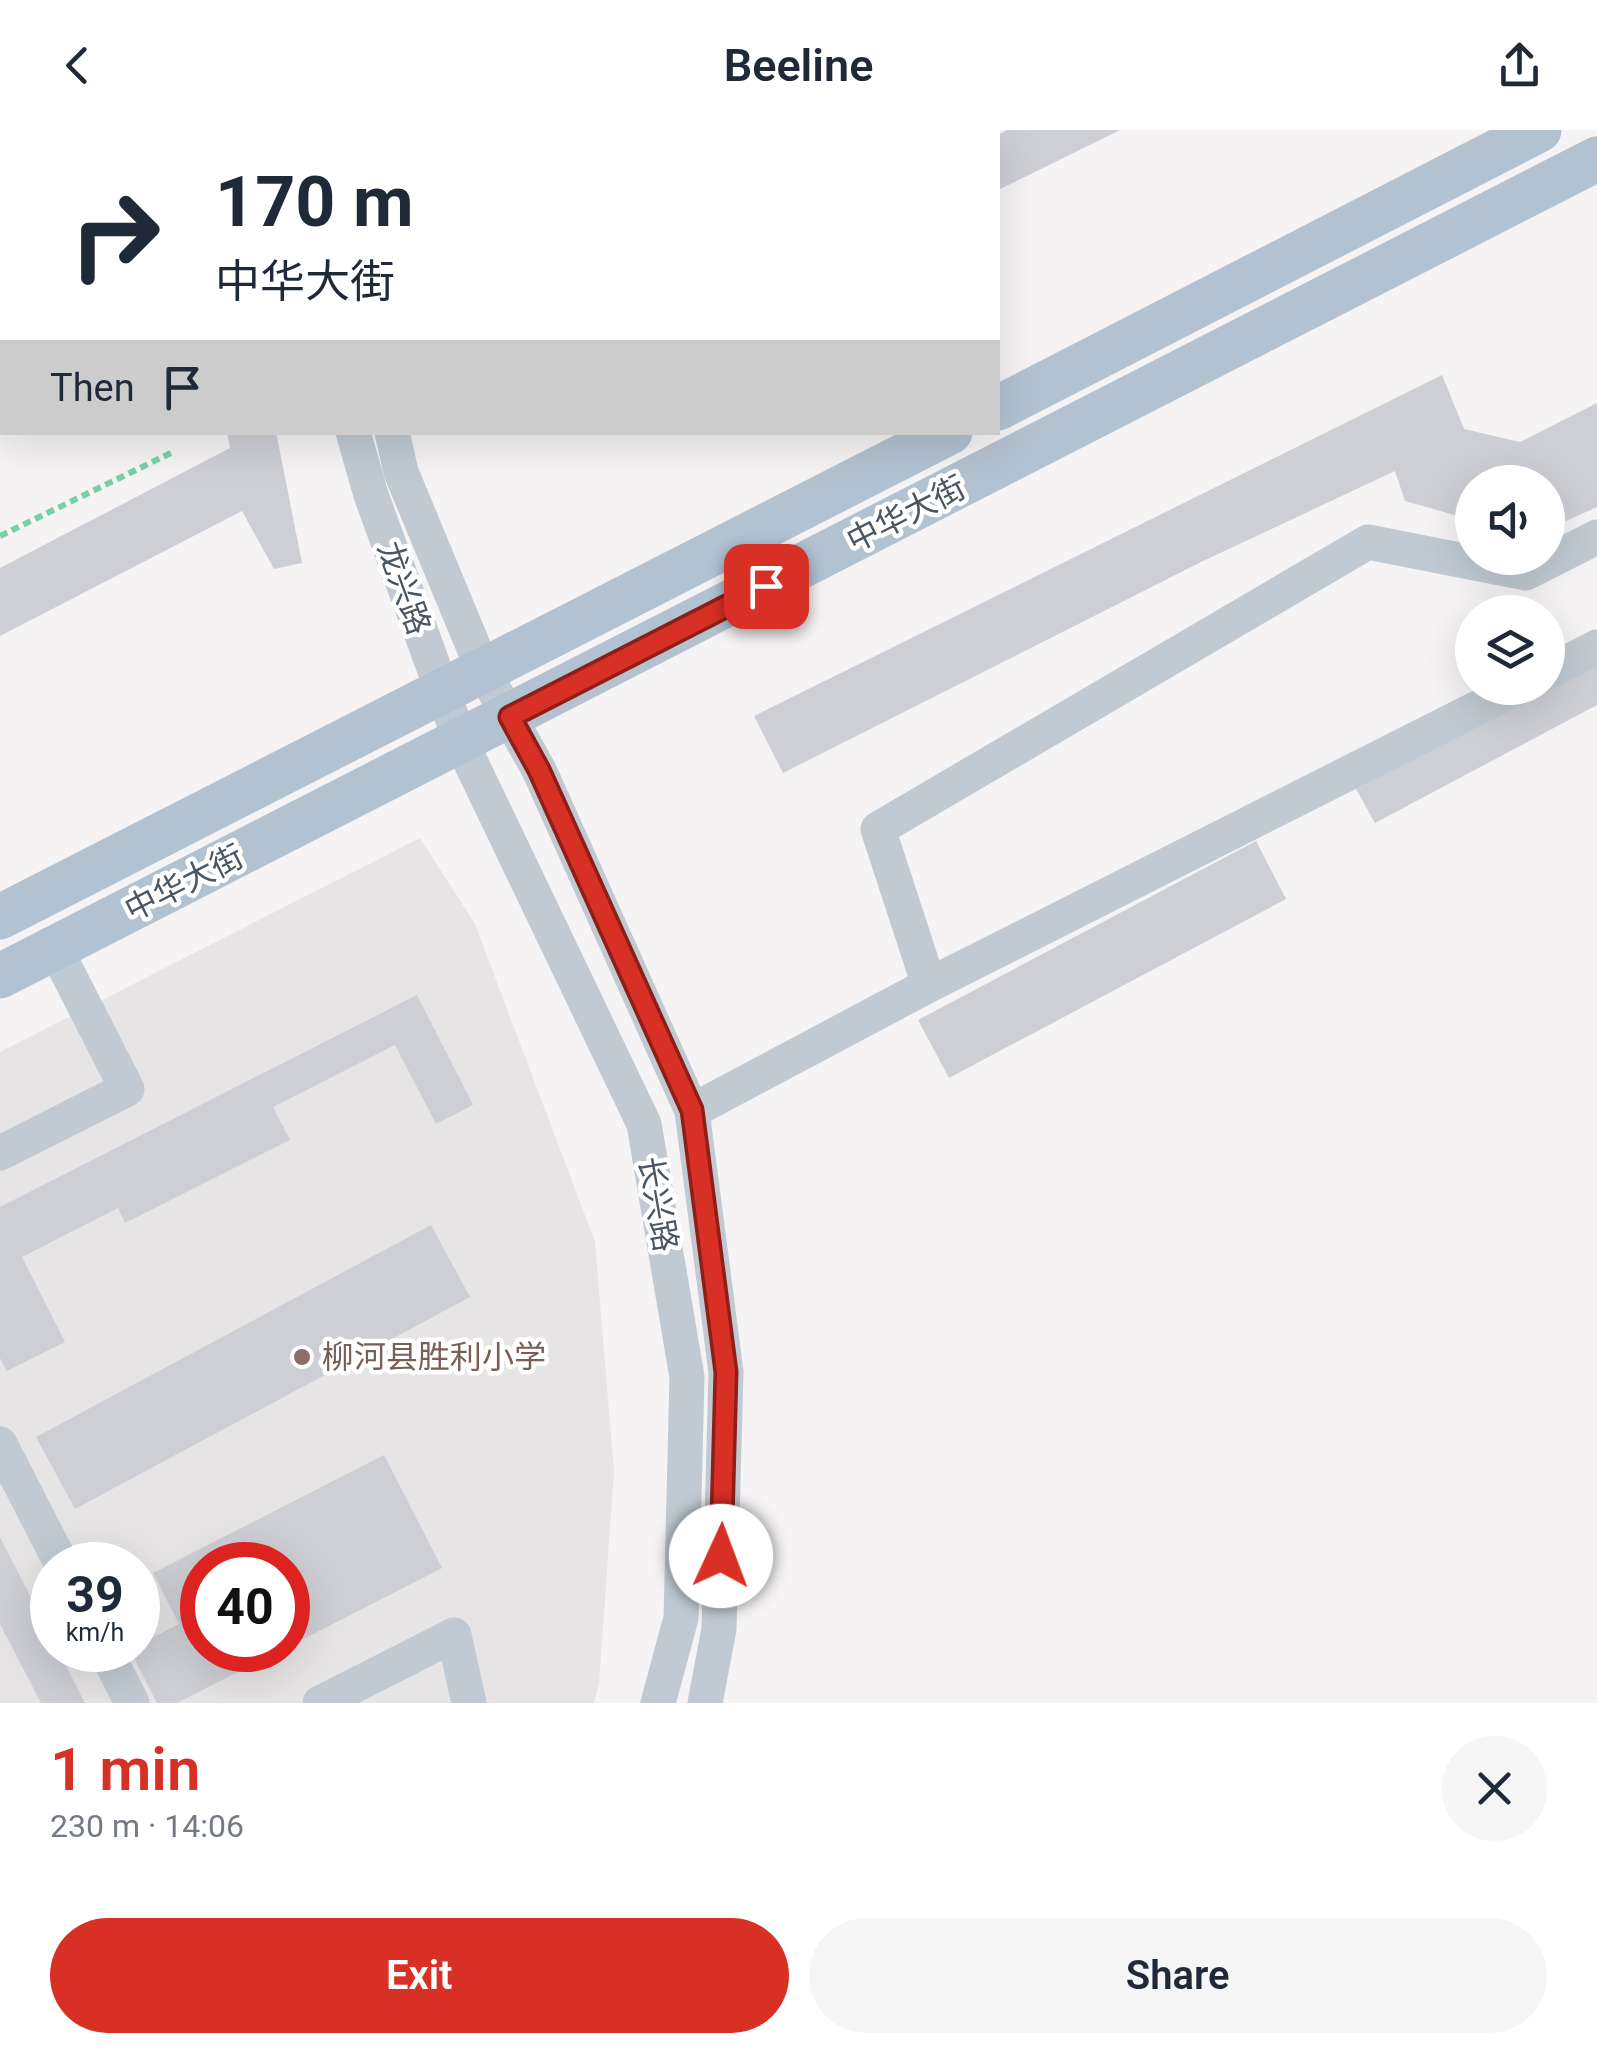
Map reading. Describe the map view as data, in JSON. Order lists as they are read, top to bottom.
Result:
{
  "streets": {
    "main road": ["中华大街"],
    "street": ["龙兴路", "长兴路"]
  },
  "crossings": [
    ["中华大街", "龙兴路"],
    ["中华大街", "长兴路"],
    ["龙兴路", "长兴路"]
  ],
  "places": ["柳河县胜利小学"],
  "page": {
    "header": "Beeline",
    "turn": ["170 m", "中华大街"],
    "then": "Then",
    "speed": "39 km/h",
    "limit": "40",
    "heading": ["1 min", "230 m · 14:06"],
    "buttons": ["Exit", "Share"]
  }
}
